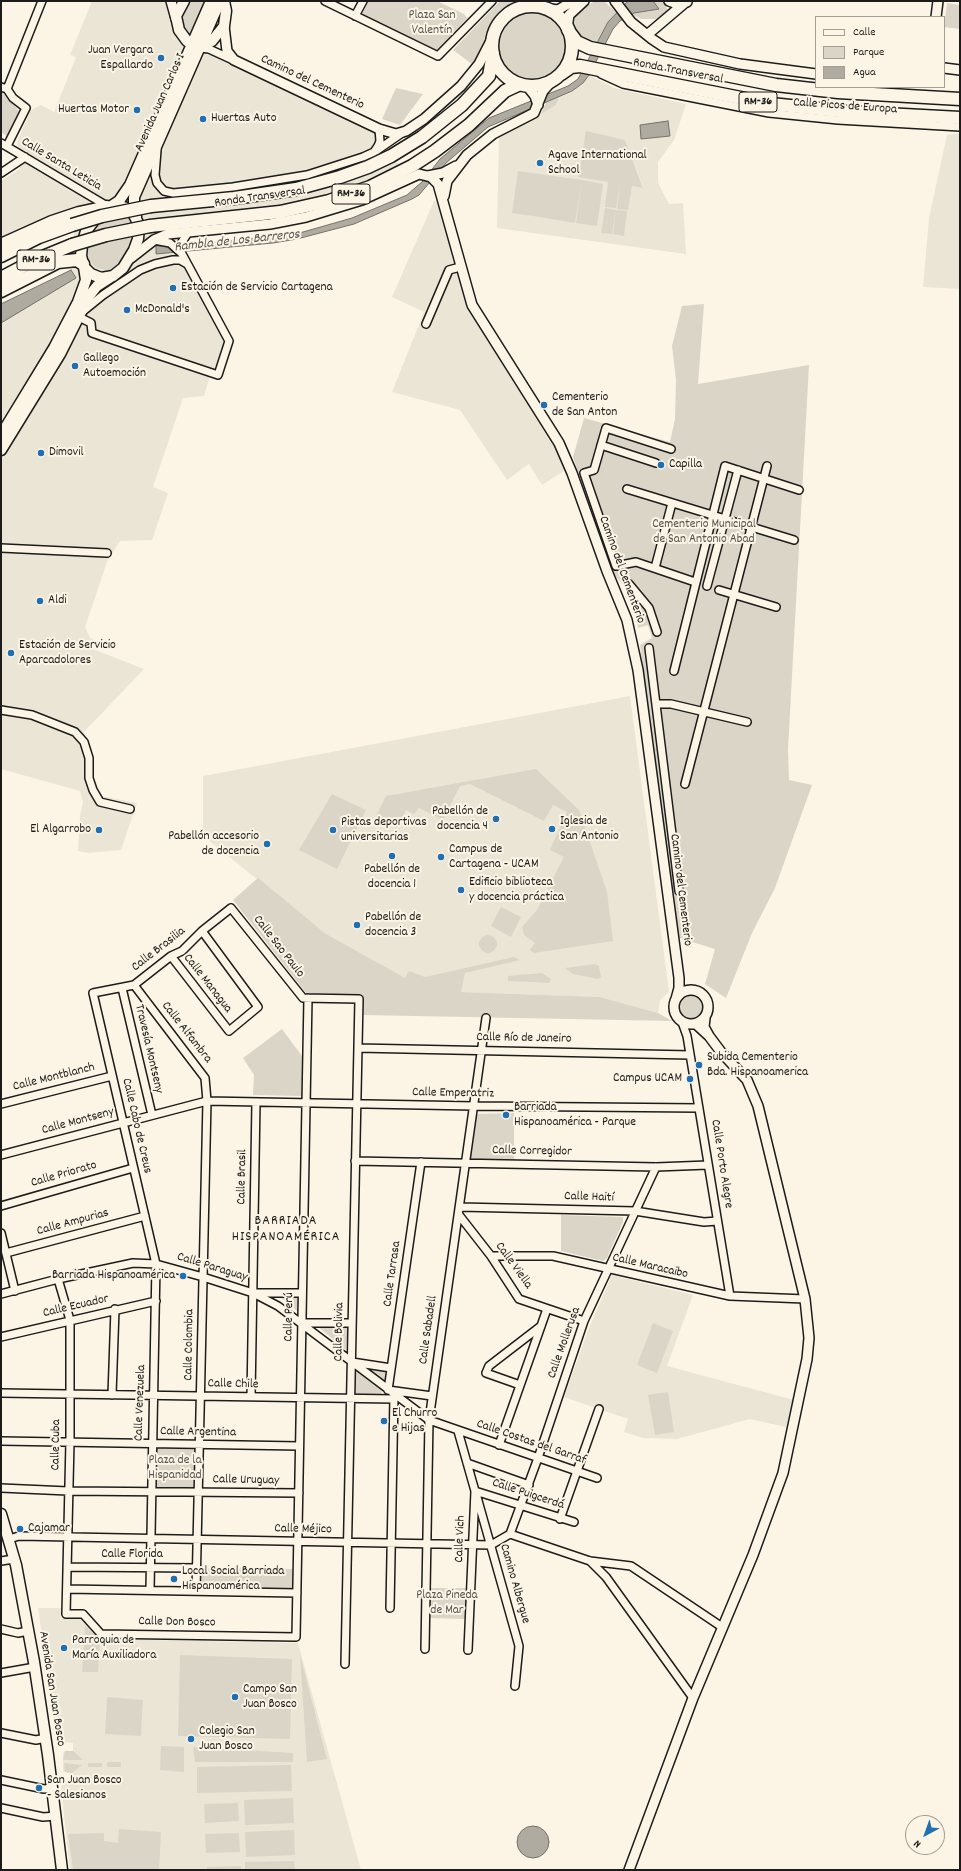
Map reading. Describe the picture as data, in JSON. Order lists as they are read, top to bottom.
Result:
{
  "streets": {
    "highway": ["Ronda Transversal", "RM-36"],
    "main road": ["Camino del Cementerio", "Avenida Juan Carlos I", "Avenida San Juan Bosco"],
    "street": [
      "Calle Picos de Europa",
      "Calle Santa Leticia",
      "Calle Sao Paulo",
      "Calle Brasilia",
      "Calle Managua",
      "Calle Alfambra",
      "Calle Río de Janeiro",
      "Travesía Montseny",
      "Calle Montblanch",
      "Calle Emperatriz",
      "Calle Montseny",
      "Calle Cabo de Creus",
      "Calle Corregidor",
      "Calle Porto Alegre",
      "Calle Priorato",
      "Calle Brasil",
      "Calle Haití",
      "Calle Ampurias",
      "Calle Viella",
      "Calle Maracaibo",
      "Calle Paraguay",
      "Calle Tarrasa",
      "Calle Ecuador",
      "Calle Perú",
      "Calle Sabadell",
      "Calle Bolivia",
      "Calle Mollerusa",
      "Calle Colombia",
      "Calle Chile",
      "Calle Venezuela",
      "Calle Argentina",
      "Calle Costas del Garraf",
      "Calle Cuba",
      "Calle Uruguay",
      "Calle Puigcerdá",
      "Calle Méjico",
      "Calle Vich",
      "Calle Florida",
      "Camino Albergue",
      "Calle Don Bosco"
    ]
  },
  "crossings": [
    ["Ronda Transversal", "RM-36"],
    ["Ronda Transversal", "Calle Picos de Europa"],
    ["Camino del Cementerio", "Avenida Juan Carlos I"],
    ["Camino del Cementerio", "Calle Porto Alegre"],
    ["Avenida Juan Carlos I", "Calle Santa Leticia"],
    ["Calle Sao Paulo", "Calle Brasilia"],
    ["Calle Sao Paulo", "Calle Perú"],
    ["Calle Sao Paulo", "Calle Bolivia"],
    ["Calle Brasilia", "Calle Managua"],
    ["Calle Brasilia", "Calle Alfambra"],
    ["Calle Brasilia", "Travesía Montseny"],
    ["Calle Brasilia", "Calle Cabo de Creus"],
    ["Calle Alfambra", "Calle Emperatriz"],
    ["Calle Alfambra", "Calle Montseny"],
    ["Calle Alfambra", "Calle Colombia"],
    ["Calle Río de Janeiro", "Calle Porto Alegre"],
    ["Calle Río de Janeiro", "Calle Sabadell"],
    ["Calle Río de Janeiro", "Calle Bolivia"],
    ["Travesía Montseny", "Calle Montseny"],
    ["Calle Montblanch", "Calle Cabo de Creus"],
    ["Calle Emperatriz", "Calle Montseny"],
    ["Calle Emperatriz", "Calle Porto Alegre"],
    ["Calle Emperatriz", "Calle Brasil"],
    ["Calle Emperatriz", "Calle Perú"],
    ["Calle Emperatriz", "Calle Sabadell"],
    ["Calle Emperatriz", "Calle Bolivia"],
    ["Calle Emperatriz", "Calle Colombia"],
    ["Calle Montseny", "Calle Cabo de Creus"],
    ["Calle Montseny", "Calle Colombia"],
    ["Calle Cabo de Creus", "Calle Priorato"],
    ["Calle Cabo de Creus", "Calle Ampurias"],
    ["Calle Cabo de Creus", "Calle Paraguay"],
    ["Calle Cabo de Creus", "Calle Venezuela"],
    ["Calle Corregidor", "Calle Porto Alegre"],
    ["Calle Corregidor", "Calle Tarrasa"],
    ["Calle Corregidor", "Calle Sabadell"],
    ["Calle Corregidor", "Calle Bolivia"],
    ["Calle Corregidor", "Calle Mollerusa"],
    ["Calle Porto Alegre", "Calle Haití"],
    ["Calle Porto Alegre", "Calle Maracaibo"],
    ["Calle Brasil", "Calle Paraguay"],
    ["Calle Brasil", "Calle Chile"],
    ["Calle Haití", "Calle Sabadell"],
    ["Calle Haití", "Calle Mollerusa"],
    ["Calle Viella", "Calle Maracaibo"],
    ["Calle Viella", "Calle Sabadell"],
    ["Calle Viella", "Calle Mollerusa"],
    ["Calle Maracaibo", "Calle Mollerusa"],
    ["Calle Paraguay", "Calle Tarrasa"],
    ["Calle Paraguay", "Calle Perú"],
    ["Calle Paraguay", "Calle Sabadell"],
    ["Calle Paraguay", "Calle Bolivia"],
    ["Calle Paraguay", "Calle Colombia"],
    ["Calle Paraguay", "Calle Chile"],
    ["Calle Paraguay", "Calle Venezuela"],
    ["Calle Paraguay", "Calle Costas del Garraf"],
    ["Calle Paraguay", "Calle Cuba"],
    ["Calle Paraguay", "Calle Vich"],
    ["Calle Tarrasa", "Calle Chile"],
    ["Calle Tarrasa", "Calle Méjico"],
    ["Calle Ecuador", "Calle Venezuela"],
    ["Calle Ecuador", "Calle Cuba"],
    ["Calle Perú", "Calle Bolivia"],
    ["Calle Perú", "Calle Chile"],
    ["Calle Perú", "Calle Argentina"],
    ["Calle Perú", "Calle Uruguay"],
    ["Calle Perú", "Calle Méjico"],
    ["Calle Perú", "Calle Don Bosco"],
    ["Calle Sabadell", "Calle Méjico"],
    ["Calle Bolivia", "Calle Chile"],
    ["Calle Bolivia", "Calle Méjico"],
    ["Calle Mollerusa", "Calle Costas del Garraf"],
    ["Calle Mollerusa", "Calle Puigcerdá"],
    ["Calle Mollerusa", "Calle Méjico"],
    ["Calle Colombia", "Calle Chile"],
    ["Calle Colombia", "Calle Argentina"],
    ["Calle Colombia", "Calle Uruguay"],
    ["Calle Colombia", "Calle Méjico"],
    ["Calle Colombia", "Calle Florida"],
    ["Calle Chile", "Calle Venezuela"],
    ["Calle Chile", "Calle Cuba"],
    ["Calle Venezuela", "Calle Argentina"],
    ["Calle Venezuela", "Calle Uruguay"],
    ["Calle Venezuela", "Calle Méjico"],
    ["Calle Venezuela", "Calle Florida"],
    ["Calle Argentina", "Calle Cuba"],
    ["Calle Costas del Garraf", "Calle Vich"],
    ["Calle Cuba", "Calle Uruguay"],
    ["Calle Cuba", "Calle Méjico"],
    ["Calle Cuba", "Calle Florida"],
    ["Calle Cuba", "Calle Don Bosco"],
    ["Calle Puigcerdá", "Calle Vich"],
    ["Calle Puigcerdá", "Camino Albergue"],
    ["Calle Méjico", "Calle Vich"],
    ["Calle Méjico", "Camino Albergue"],
    ["Calle Méjico", "Avenida San Juan Bosco"],
    ["Calle Vich", "Camino Albergue"]
  ],
  "districts": ["BARRIADA HISPANOAMÉRICA"],
  "water": ["Rambla de Los Barreros"],
  "parks": [
    "Plaza San Valentín",
    "Cementerio Municipal de San Antonio Abad",
    "Plaza de la Hispanidad",
    "Plaza Pineda de Mar"
  ],
  "places": [
    "Juan Vergara Espallardo",
    "Huertas Motor",
    "Huertas Auto",
    "Agave International School",
    "Estación de Servicio Cartagena",
    "McDonald's",
    "Gallego Autoemoción",
    "Cementerio de San Anton",
    "Dimovil",
    "Capilla",
    "Aldi",
    "Estación de Servicio Aparcadolores",
    "Pabellón de docencia 4",
    "Iglesia de San Antonio",
    "El Algarrobo",
    "Pistas deportivas universitarias",
    "Pabellón accesorio de docencia",
    "Pabellón de docencia 1",
    "Campus de Cartagena - UCAM",
    "Edificio biblioteca y docencia práctica",
    "Pabellón de docencia 3",
    "Subida Cementerio Bda. Hispanoamerica",
    "Campus UCAM",
    "Barriada Hispanoamérica - Parque",
    "Barriada Hispanoamérica",
    "El Churro e Hijas",
    "Cajamar",
    "Local Social Barriada Hispanoamérica",
    "Parroquia de María Auxiliadora",
    "Campo San Juan Bosco",
    "Colegio San Juan Bosco",
    "San Juan Bosco - Salesianos"
  ],
  "legend": ["Calle", "Parque", "Agua"],
  "north": "bottom left"
}
